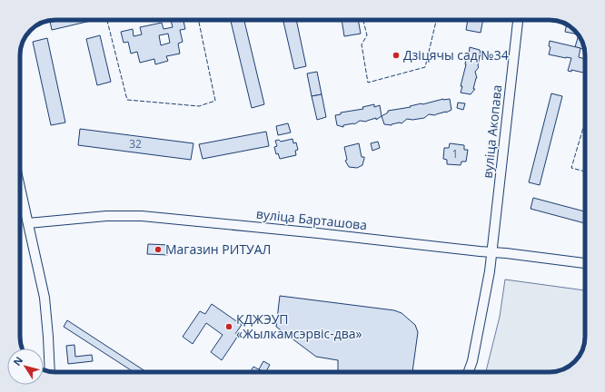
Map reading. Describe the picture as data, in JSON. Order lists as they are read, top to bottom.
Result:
{
  "streets": {
    "main road": ["вуліца Акопава", "вуліца Барташова"]
  },
  "crossings": [
    ["вуліца Акопава", "вуліца Барташова"]
  ],
  "places": ["Дзіцячы сад №34", "Магазин РИТУАЛ", "КДЖЭУП «Жылкамсэрвіс-два»"],
  "house_numbers": ["32", "1"],
  "north": "top left"
}
